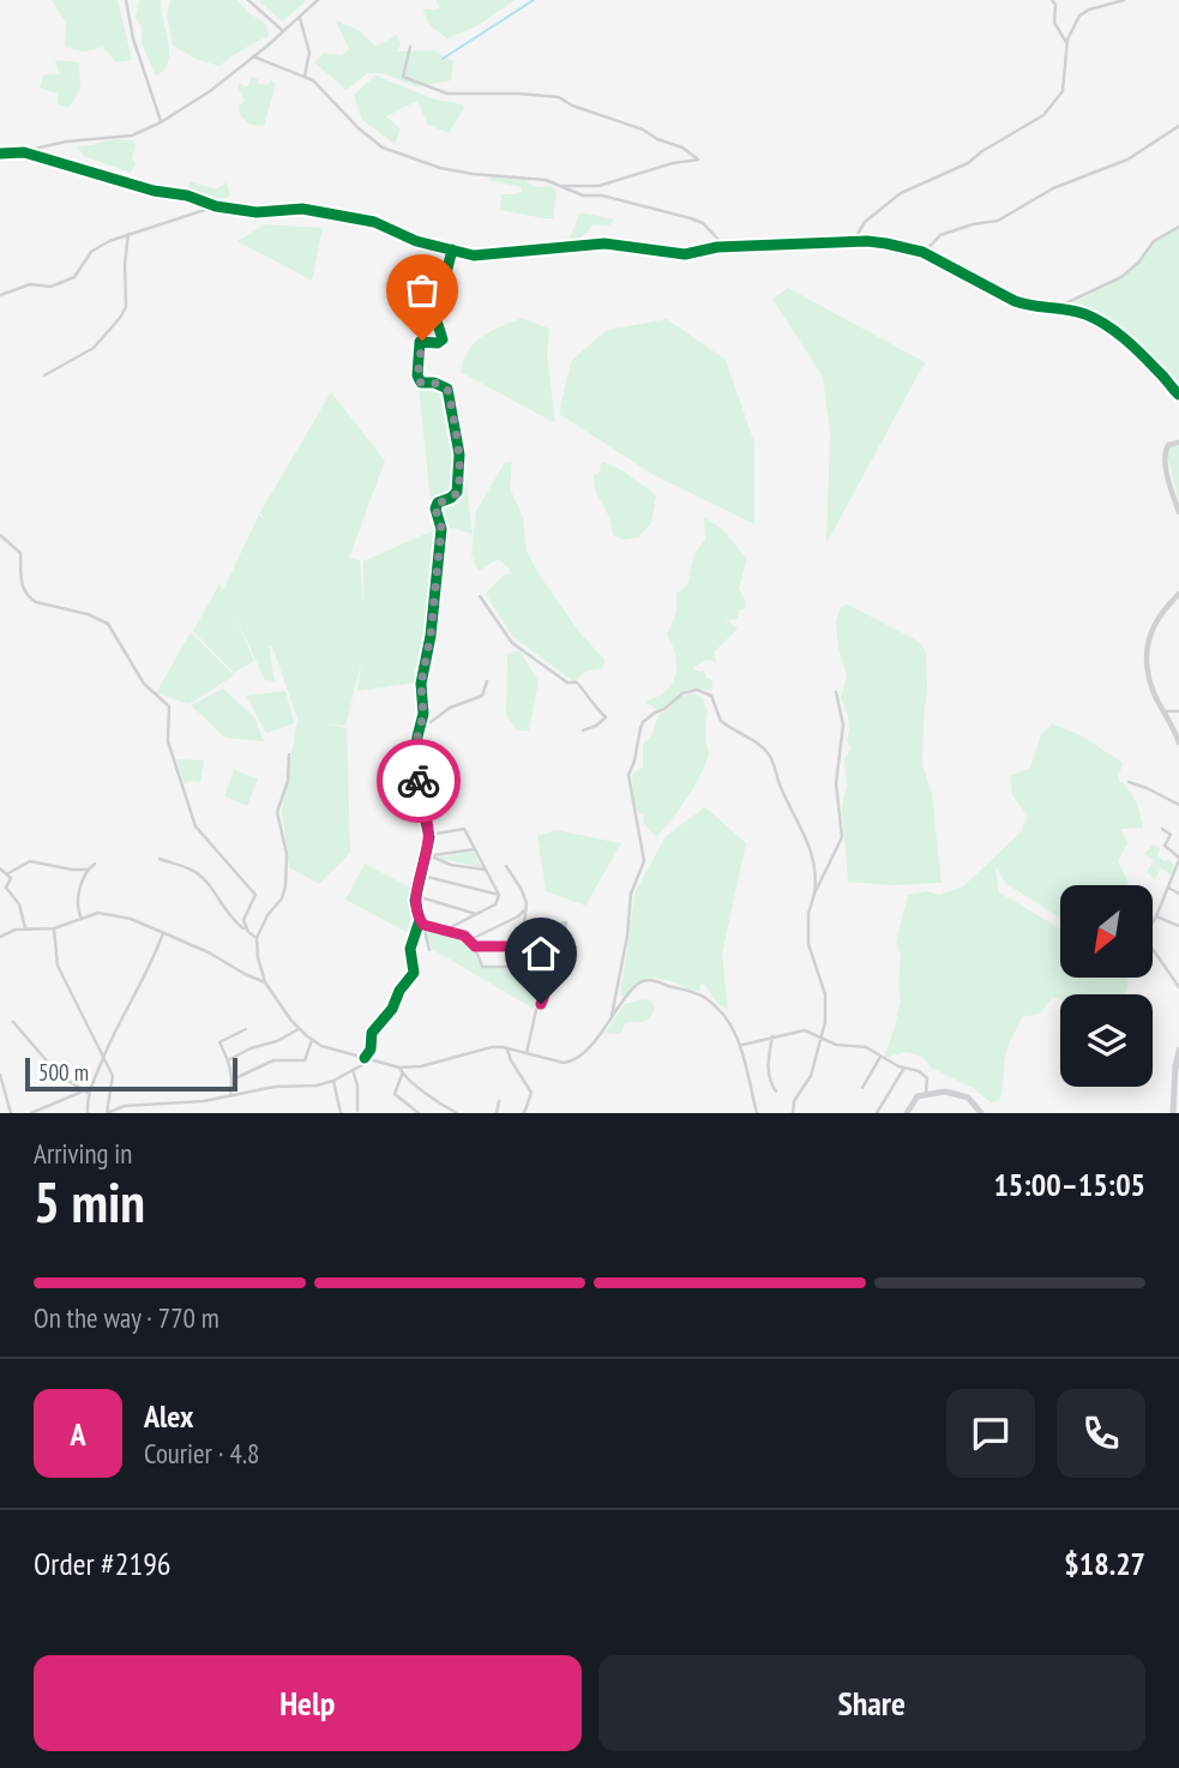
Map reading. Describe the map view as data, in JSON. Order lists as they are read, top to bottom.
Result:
{
  "scale_bar": "500 m",
  "north": "bottom left",
  "page": {
    "scale": "500 m",
    "heading": ["5 min", "Arriving in", "15:00–15:05"],
    "panel": [
      "Alex",
      "Courier · 4.8",
      "Order #2196",
      "$18.27"
    ],
    "bar": "On the way · 770 m",
    "round": "A",
    "buttons": ["Help", "Share"]
  }
}
